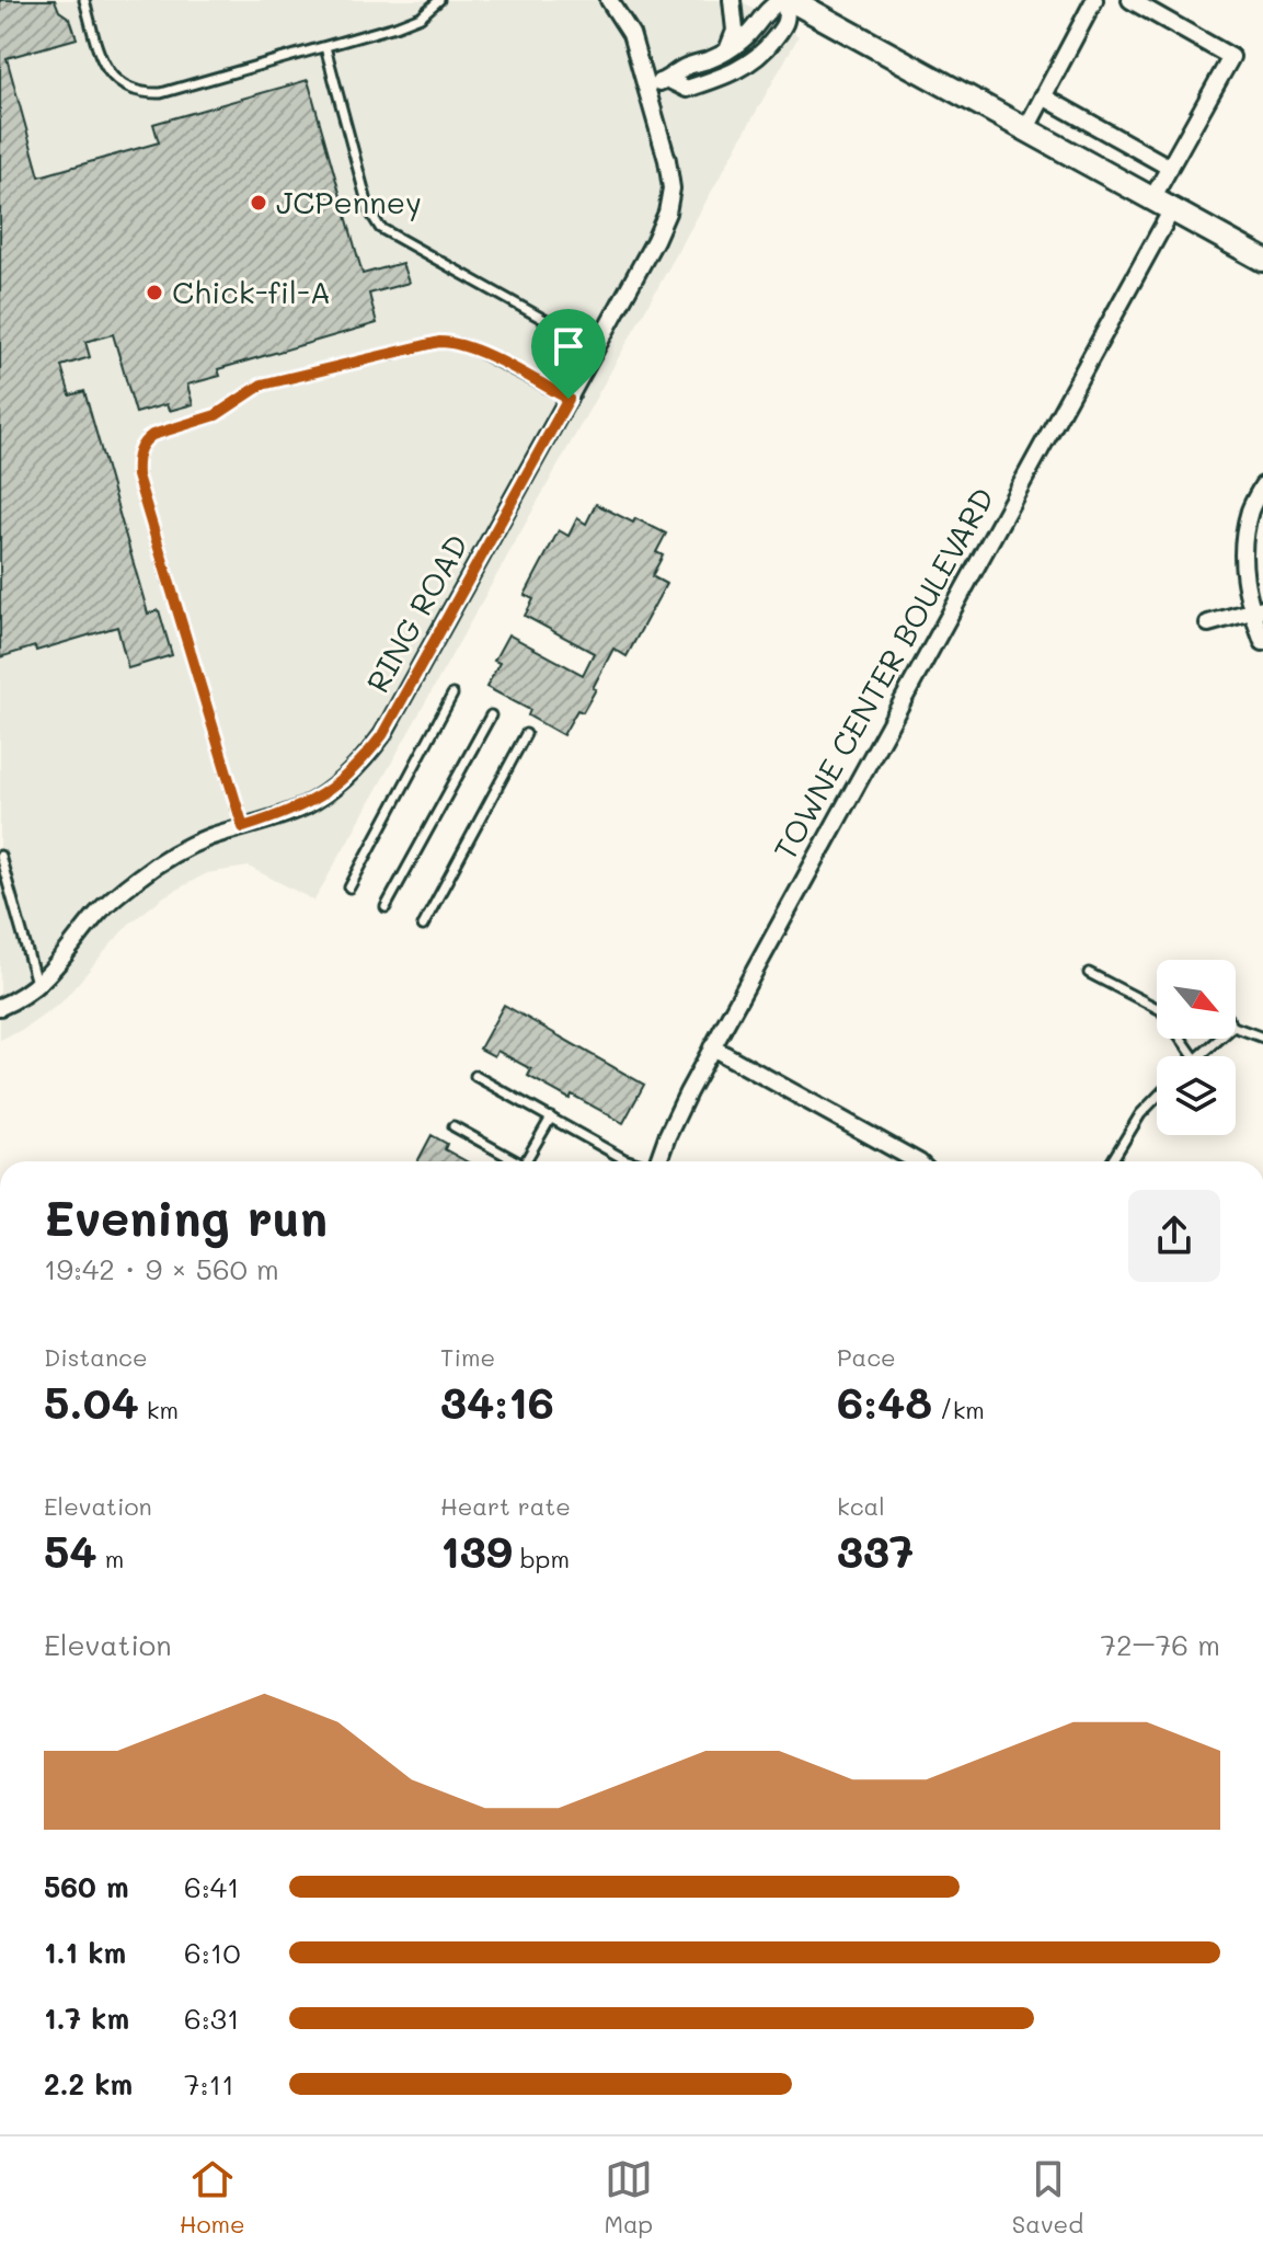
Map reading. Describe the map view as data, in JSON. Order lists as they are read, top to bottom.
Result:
{
  "streets": {
    "street": ["RING ROAD", "TOWNE CENTER BOULEVARD"]
  },
  "places": ["JCPenney", "Chick-fil-A"],
  "north": "bottom right",
  "page": {
    "heading": ["Evening run", "19:42 · 9 × 560 m"],
    "stats": [
      ["Distance", "5.04 km"],
      ["Time", "34:16"],
      ["Pace", "6:48 /km"],
      ["Elevation", "54 m"],
      ["Heart rate", "139 bpm"],
      ["kcal", "337"]
    ],
    "chart": ["Elevation", "72–76 m"],
    "list": [
      {
        "name": "560 m",
        "note": "6:41"
      },
      {
        "name": "1.1 km",
        "note": "6:10"
      },
      {
        "name": "1.7 km",
        "note": "6:31"
      },
      {
        "name": "2.2 km",
        "note": "7:11"
      }
    ],
    "tabs": ["Home", "Map", "Saved"]
  }
}
